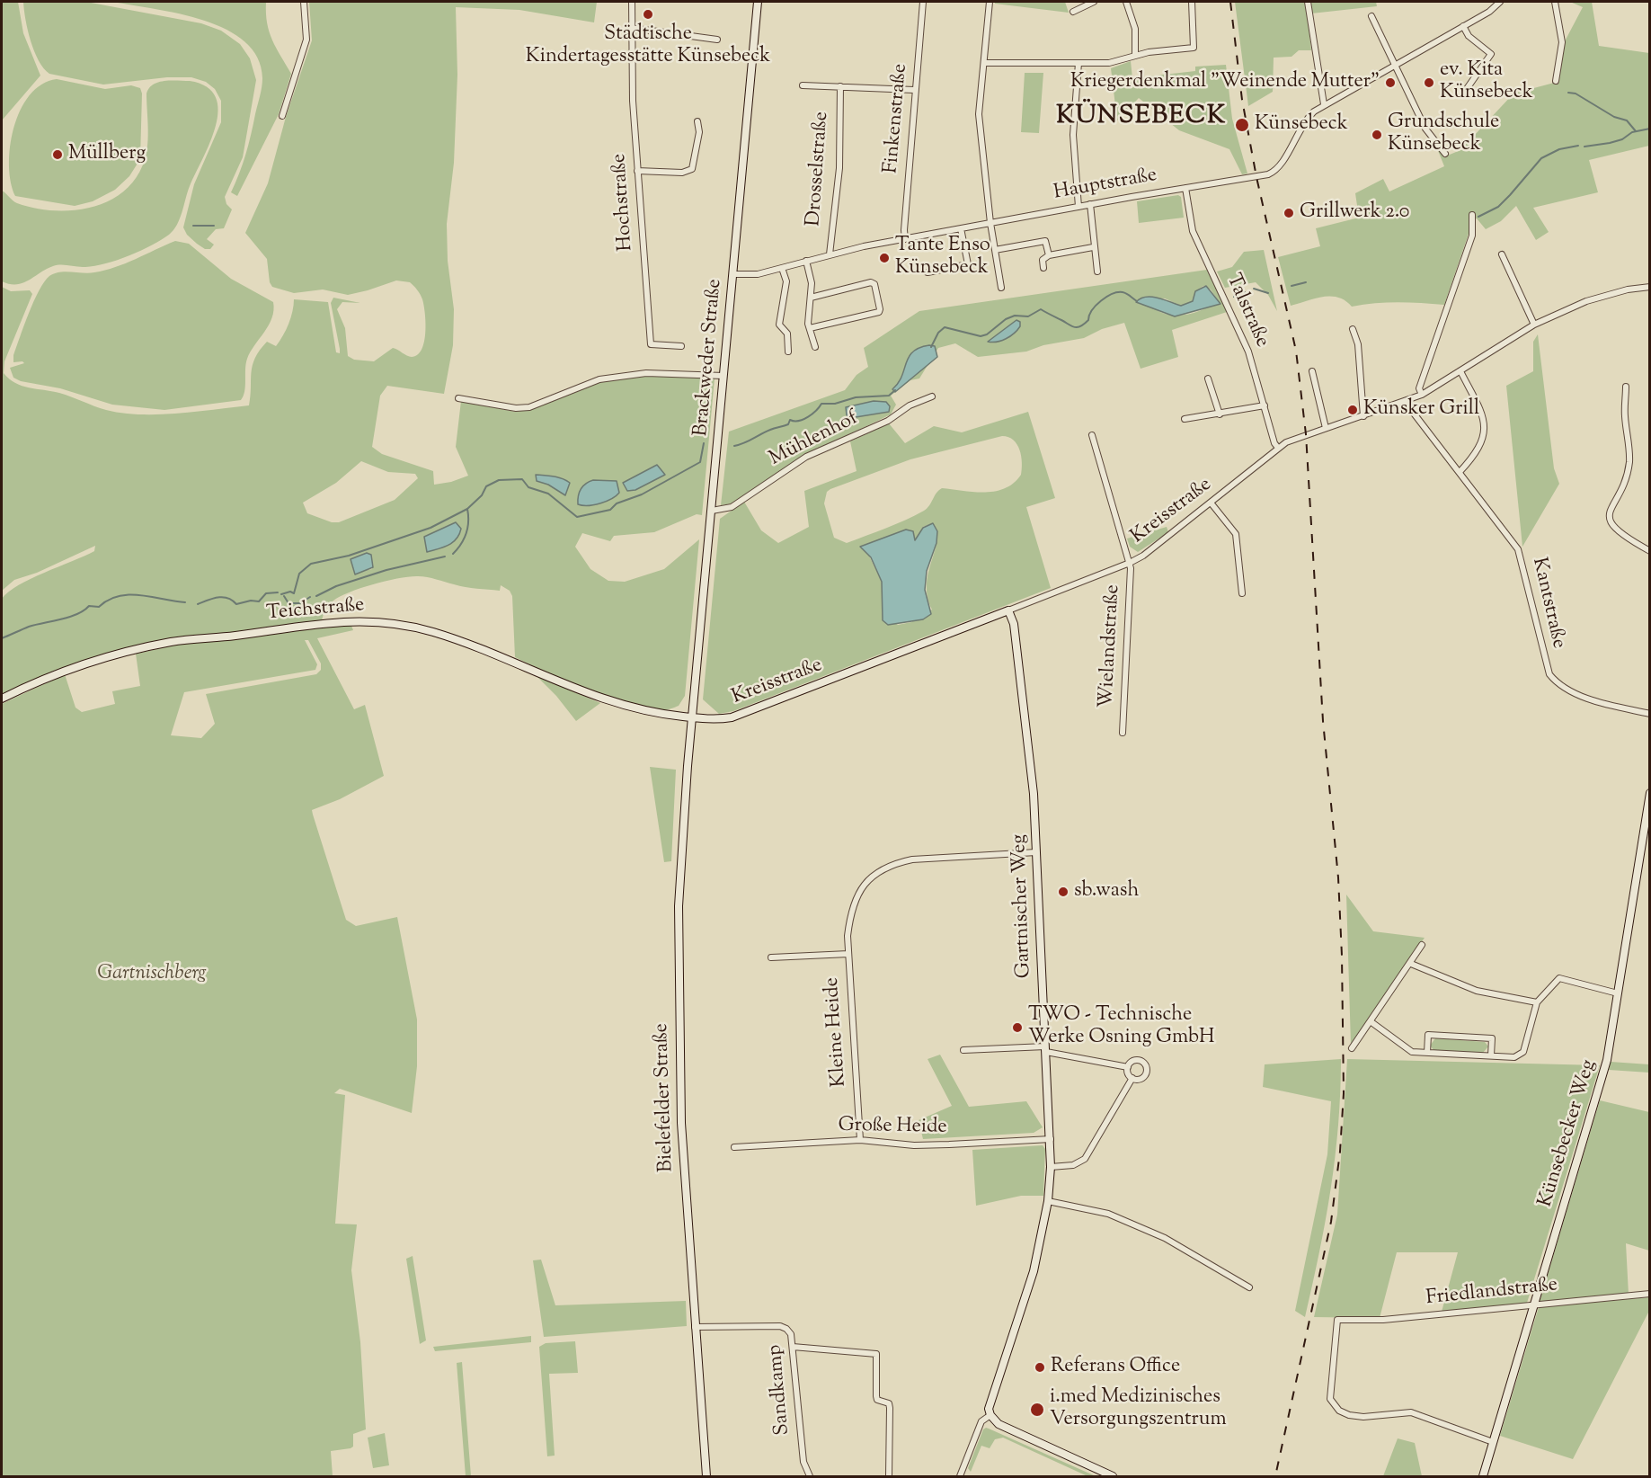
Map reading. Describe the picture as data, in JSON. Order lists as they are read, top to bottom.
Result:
{
  "streets": {
    "street": [
      "Finkenstraße",
      "Drosselstraße",
      "Hauptstraße",
      "Hochstraße",
      "Talstraße",
      "Brackweder Straße",
      "Mühlenhof",
      "Kreisstraße",
      "Kantstraße",
      "Teichstraße",
      "Wielandstraße",
      "Gartnischer Weg",
      "Kleine Heide",
      "Bielefelder Straße",
      "Große Heide",
      "Künsebecker Weg",
      "Friedlandstraße",
      "Sandkamp"
    ]
  },
  "crossings": [
    ["Finkenstraße", "Hauptstraße"],
    ["Drosselstraße", "Hauptstraße"],
    ["Hauptstraße", "Talstraße"],
    ["Hauptstraße", "Brackweder Straße"],
    ["Talstraße", "Kreisstraße"],
    ["Brackweder Straße", "Mühlenhof"],
    ["Brackweder Straße", "Kreisstraße"],
    ["Brackweder Straße", "Teichstraße"],
    ["Brackweder Straße", "Bielefelder Straße"],
    ["Kreisstraße", "Kantstraße"],
    ["Kreisstraße", "Teichstraße"],
    ["Kreisstraße", "Wielandstraße"],
    ["Kreisstraße", "Gartnischer Weg"],
    ["Kreisstraße", "Bielefelder Straße"],
    ["Teichstraße", "Bielefelder Straße"],
    ["Gartnischer Weg", "Kleine Heide"],
    ["Gartnischer Weg", "Große Heide"],
    ["Kleine Heide", "Große Heide"],
    ["Bielefelder Straße", "Sandkamp"],
    ["Künsebecker Weg", "Friedlandstraße"]
  ],
  "districts": ["KÜNSEBECK"],
  "parks": ["Gartnischberg"],
  "places": [
    "Städtische Kindertagesstätte Künsebeck",
    "Kriegerdenkmal \"Weinende Mutter\"",
    "ev. Kita Künsebeck",
    "Künsebeck",
    "Grundschule Künsebeck",
    "Müllberg",
    "Grillwerk 2.0",
    "Tante Enso Künsebeck",
    "Künsker Grill",
    "sb.wash",
    "TWO - Technische Werke Osning GmbH",
    "Referans Office",
    "i.med Medizinisches Versorgungszentrum"
  ]
}
